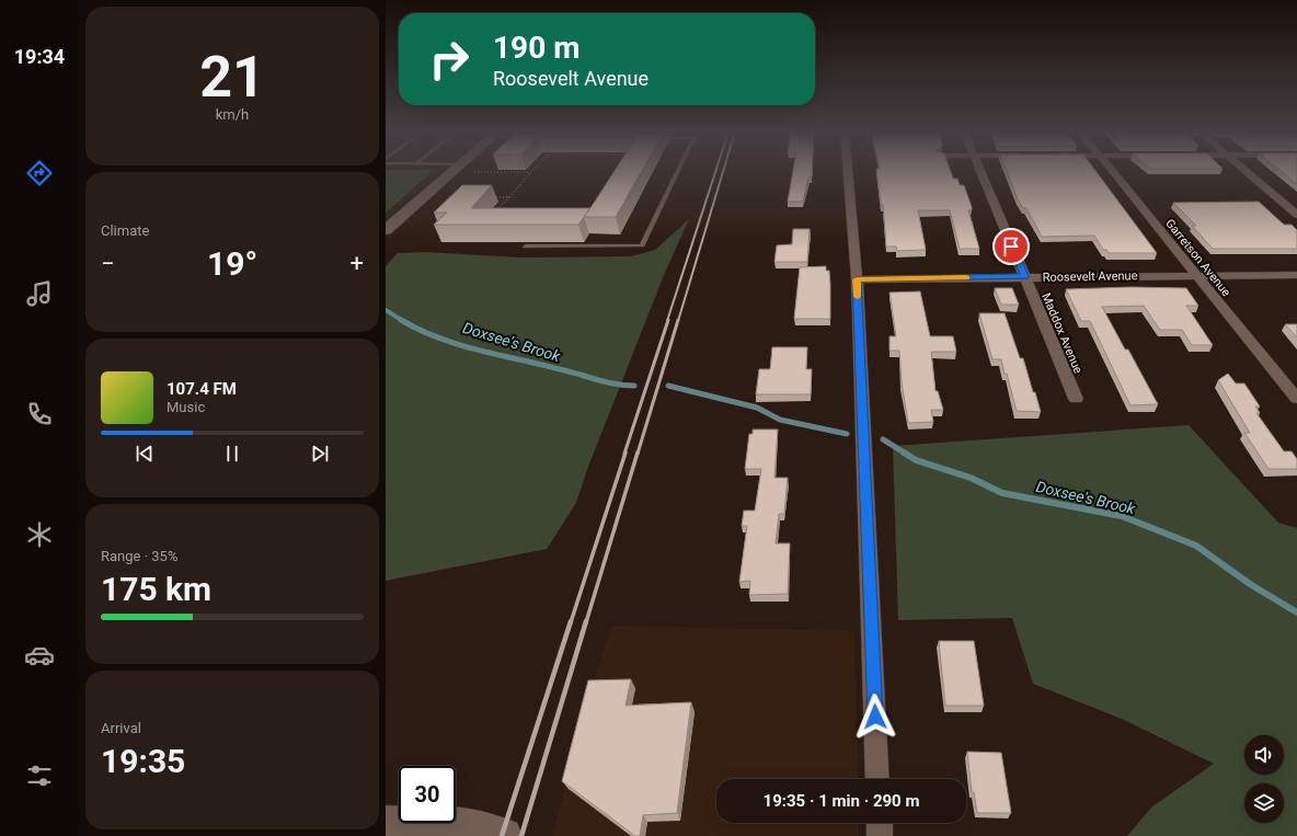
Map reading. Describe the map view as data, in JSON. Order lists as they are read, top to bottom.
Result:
{
  "streets": {
    "street": ["Garretson Avenue", "Roosevelt Avenue", "Maddox Avenue"]
  },
  "crossings": [
    ["Garretson Avenue", "Roosevelt Avenue"],
    ["Roosevelt Avenue", "Maddox Avenue"]
  ],
  "water": ["Doxsee's Brook"],
  "page": {
    "tabs": "19:34",
    "tile": [
      ["21", "km/h"],
      "Climate",
      ["Range · 35%", "175 km"],
      ["Arrival", "19:35"]
    ],
    "turn": ["190 m", "Roosevelt Avenue"],
    "heat": ["−", "19°", "+"],
    "song": ["107.4 FM", "Music"],
    "limit": "30",
    "trip": "19:35 · 1 min · 290 m"
  }
}
